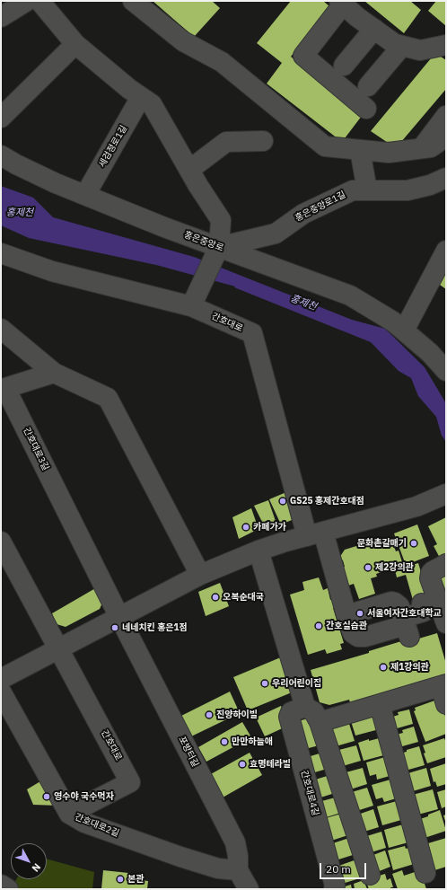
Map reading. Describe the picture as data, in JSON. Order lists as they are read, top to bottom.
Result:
{
  "streets": {
    "street": [
      "세검정로1길",
      "홍은중앙로1길",
      "홍은중앙로",
      "간호대로",
      "간호대로3길",
      "포방터길",
      "간호대로4길",
      "간호대로2길"
    ]
  },
  "crossings": [
    ["세검정로1길", "홍은중앙로"],
    ["홍은중앙로1길", "홍은중앙로"],
    ["간호대로", "간호대로2길"],
    ["간호대로3길", "포방터길"],
    ["포방터길", "간호대로2길"]
  ],
  "water": ["홍제천"],
  "places": [
    "GS25 홍제간호대점",
    "카페가가",
    "문화촌갈매기",
    "제2강의관",
    "오복순대국",
    "서울여자간호대학교",
    "간호실습관",
    "네네치킨 홍은1점",
    "제1강의관",
    "우리어린이집",
    "진양하이빌",
    "만만하늘애",
    "효명테라빌",
    "영수야 국수먹자",
    "본관"
  ],
  "scale_bar": "20 m",
  "north": "bottom right"
}
